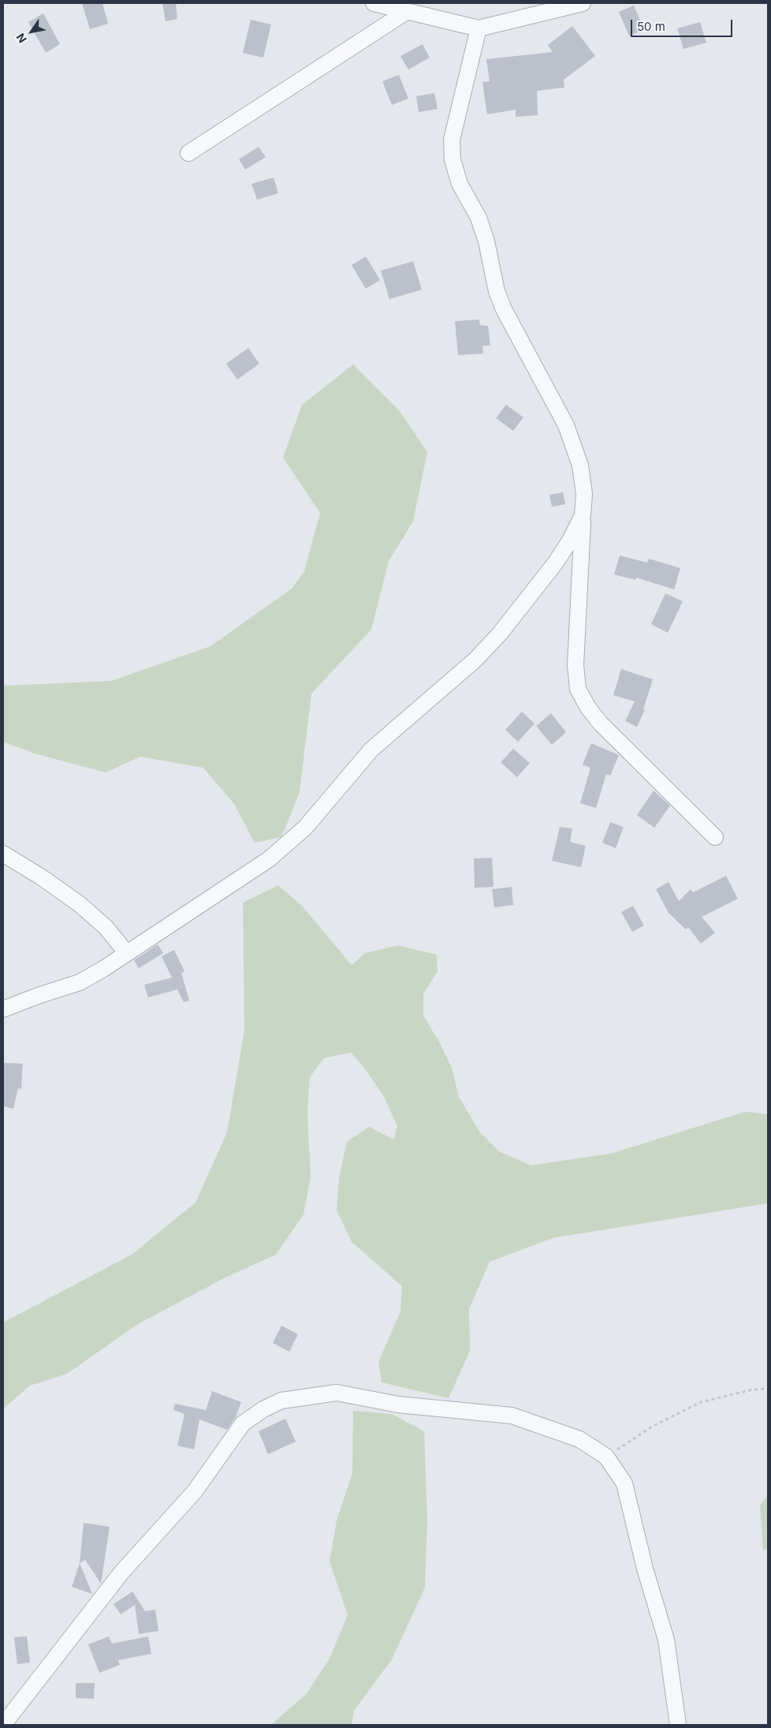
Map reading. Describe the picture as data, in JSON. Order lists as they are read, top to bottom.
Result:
{
  "scale_bar": "50 m",
  "north": "bottom left"
}
